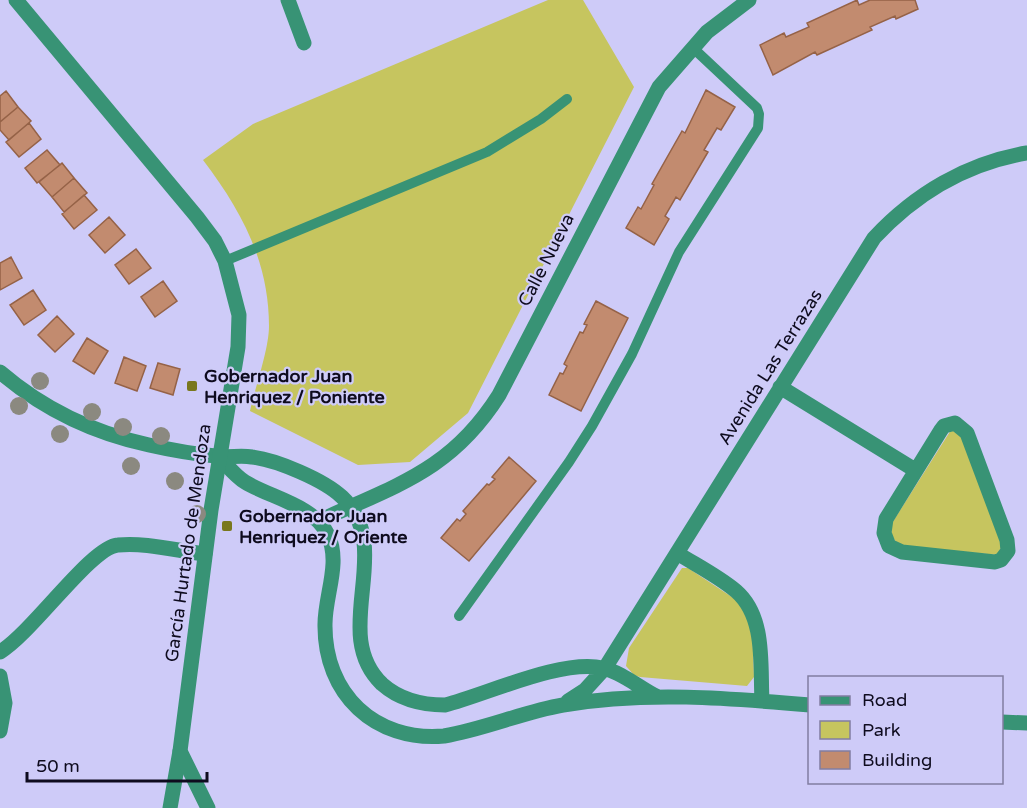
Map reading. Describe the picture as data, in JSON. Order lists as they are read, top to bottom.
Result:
{
  "streets": {
    "street": ["Calle Nueva", "Avenida Las Terrazas", "García Hurtado de Mendoza"]
  },
  "crossings": [
    ["Calle Nueva", "Avenida Las Terrazas"]
  ],
  "places": {
    "transit": ["Gobernador Juan Henriquez / Poniente", "Gobernador Juan Henriquez / Oriente"]
  },
  "legend": ["Road", "Park", "Building"],
  "scale_bar": "50 m"
}
